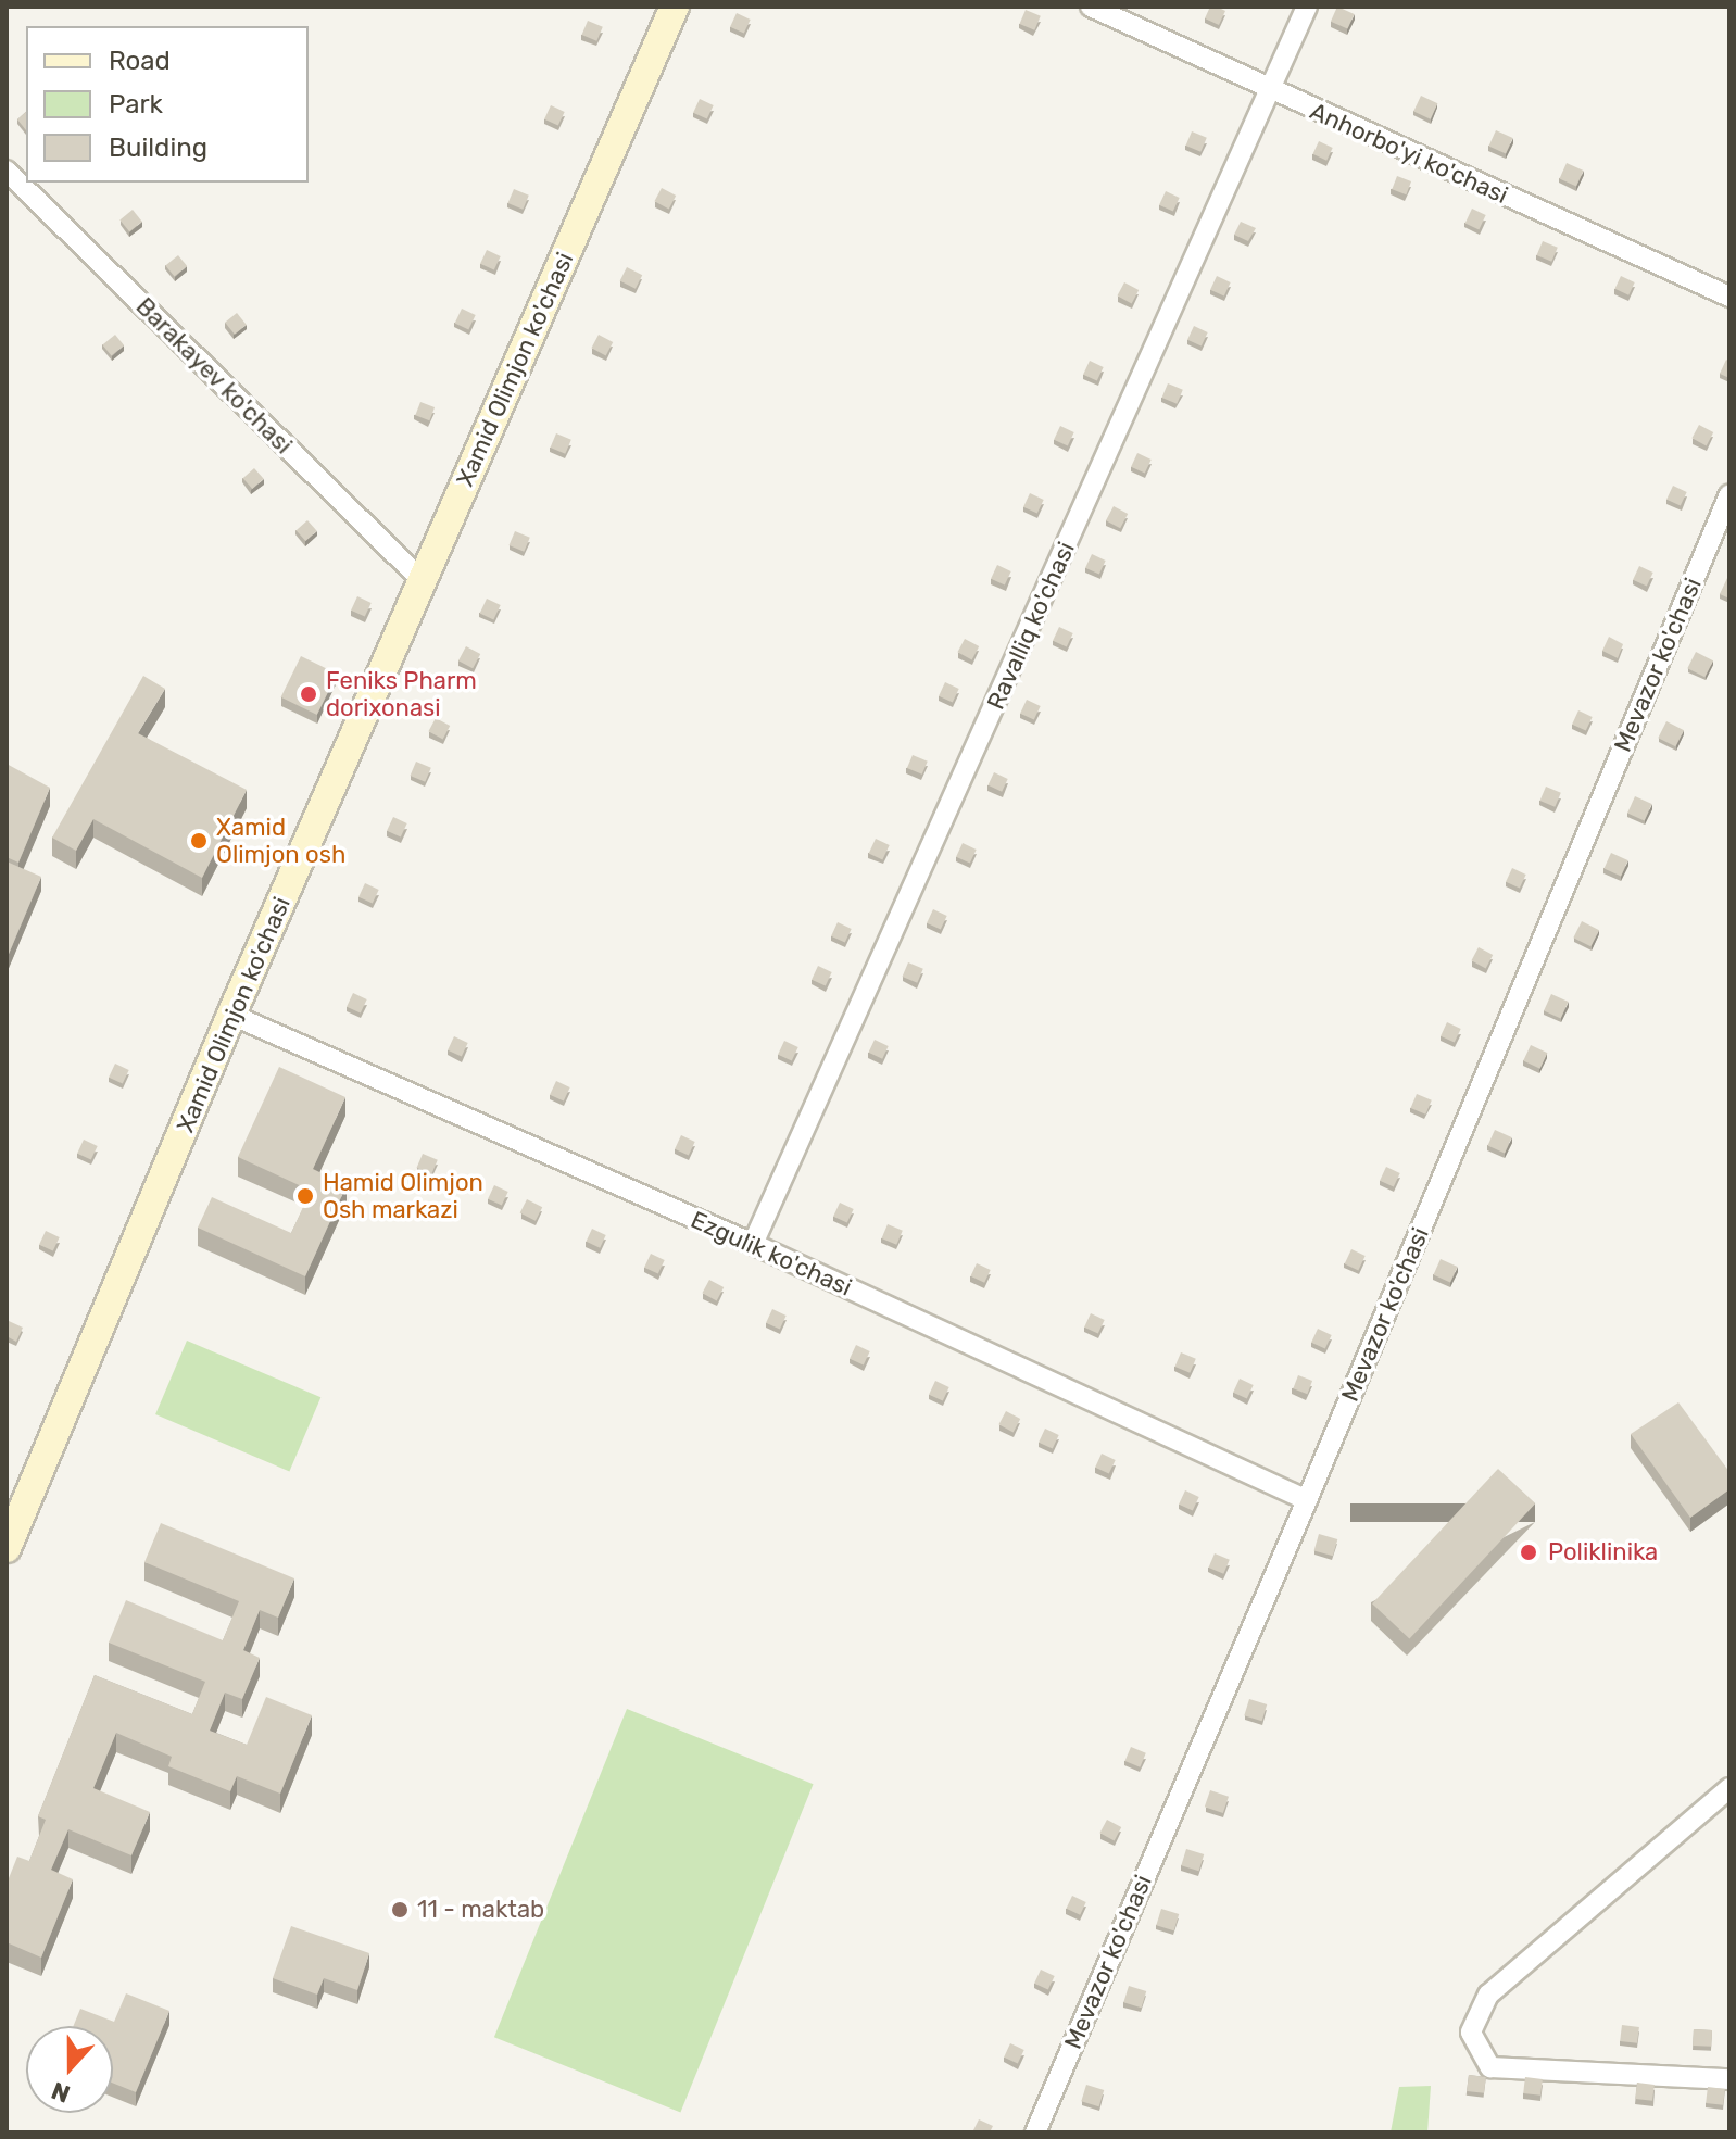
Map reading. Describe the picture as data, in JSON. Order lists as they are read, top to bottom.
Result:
{
  "streets": {
    "main road": ["Xamid Olimjon ko'chasi"],
    "street": [
      "Anhorbo'yi ko'chasi",
      "Barakayev ko'chasi",
      "Ravalliq ko'chasi",
      "Mevazor ko'chasi",
      "Ezgulik ko'chasi"
    ]
  },
  "crossings": [
    ["Anhorbo'yi ko'chasi", "Ravalliq ko'chasi"],
    ["Xamid Olimjon ko'chasi", "Barakayev ko'chasi"],
    ["Xamid Olimjon ko'chasi", "Ezgulik ko'chasi"],
    ["Ravalliq ko'chasi", "Ezgulik ko'chasi"],
    ["Mevazor ko'chasi", "Ezgulik ko'chasi"]
  ],
  "places": [
    "Feniks Pharm dorixonasi",
    "Xamid Olimjon osh",
    "Hamid Olimjon Osh markazi",
    "Poliklinika",
    "11 - maktab"
  ],
  "legend": ["Road", "Park", "Building"],
  "north": "bottom"
}
